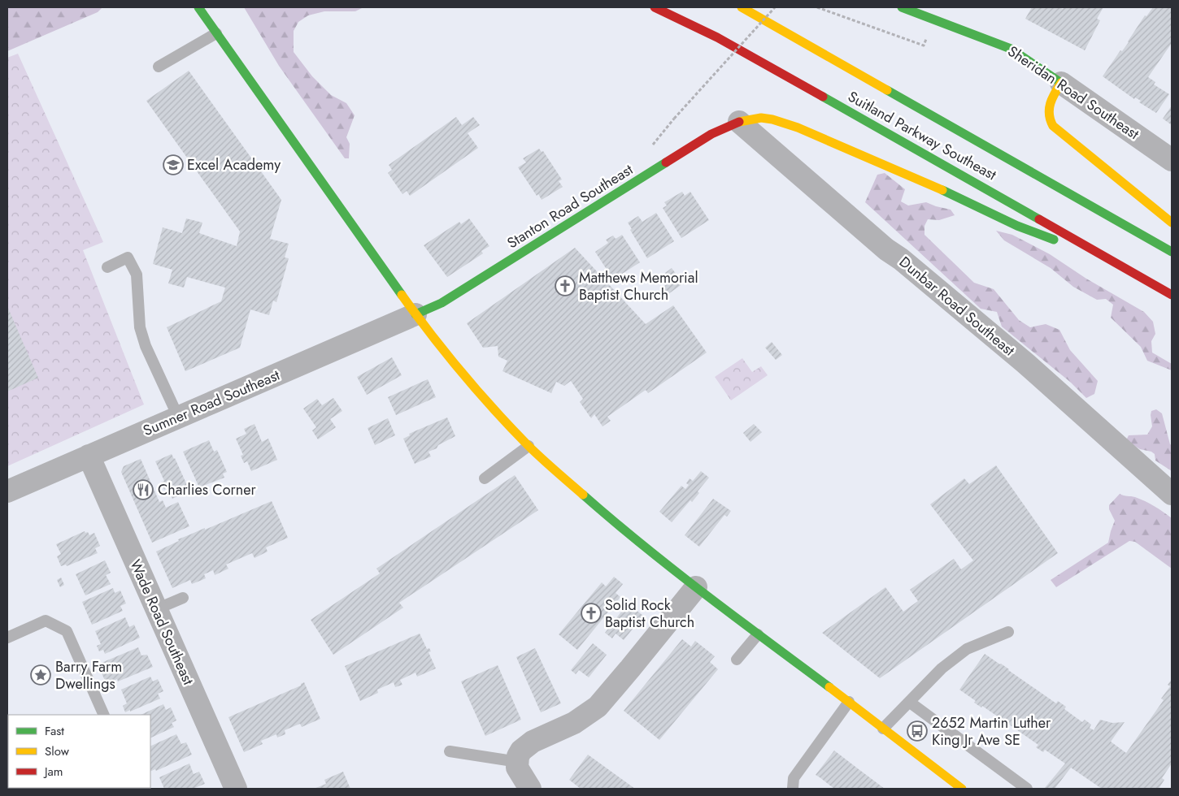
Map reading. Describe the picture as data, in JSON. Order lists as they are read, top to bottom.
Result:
{
  "streets": {
    "main road": ["Sheridan Road Southeast", "Suitland Parkway Southeast", "Stanton Road Southeast"],
    "street": ["Dunbar Road Southeast", "Sumner Road Southeast", "Wade Road Southeast"]
  },
  "crossings": [
    ["Suitland Parkway Southeast", "Stanton Road Southeast"],
    ["Stanton Road Southeast", "Dunbar Road Southeast"],
    ["Stanton Road Southeast", "Sumner Road Southeast"],
    ["Sumner Road Southeast", "Wade Road Southeast"]
  ],
  "places": {
    "school or university": ["Excel Academy"],
    "church": ["Matthews Memorial Baptist Church", "Solid Rock Baptist Church"],
    "restaurant": ["Charlies Corner"],
    "place": ["Barry Farm Dwellings"],
    "bus stop": ["2652 Martin Luther King Jr Ave SE"]
  },
  "legend": ["Fast", "Slow", "Jam"]
}
